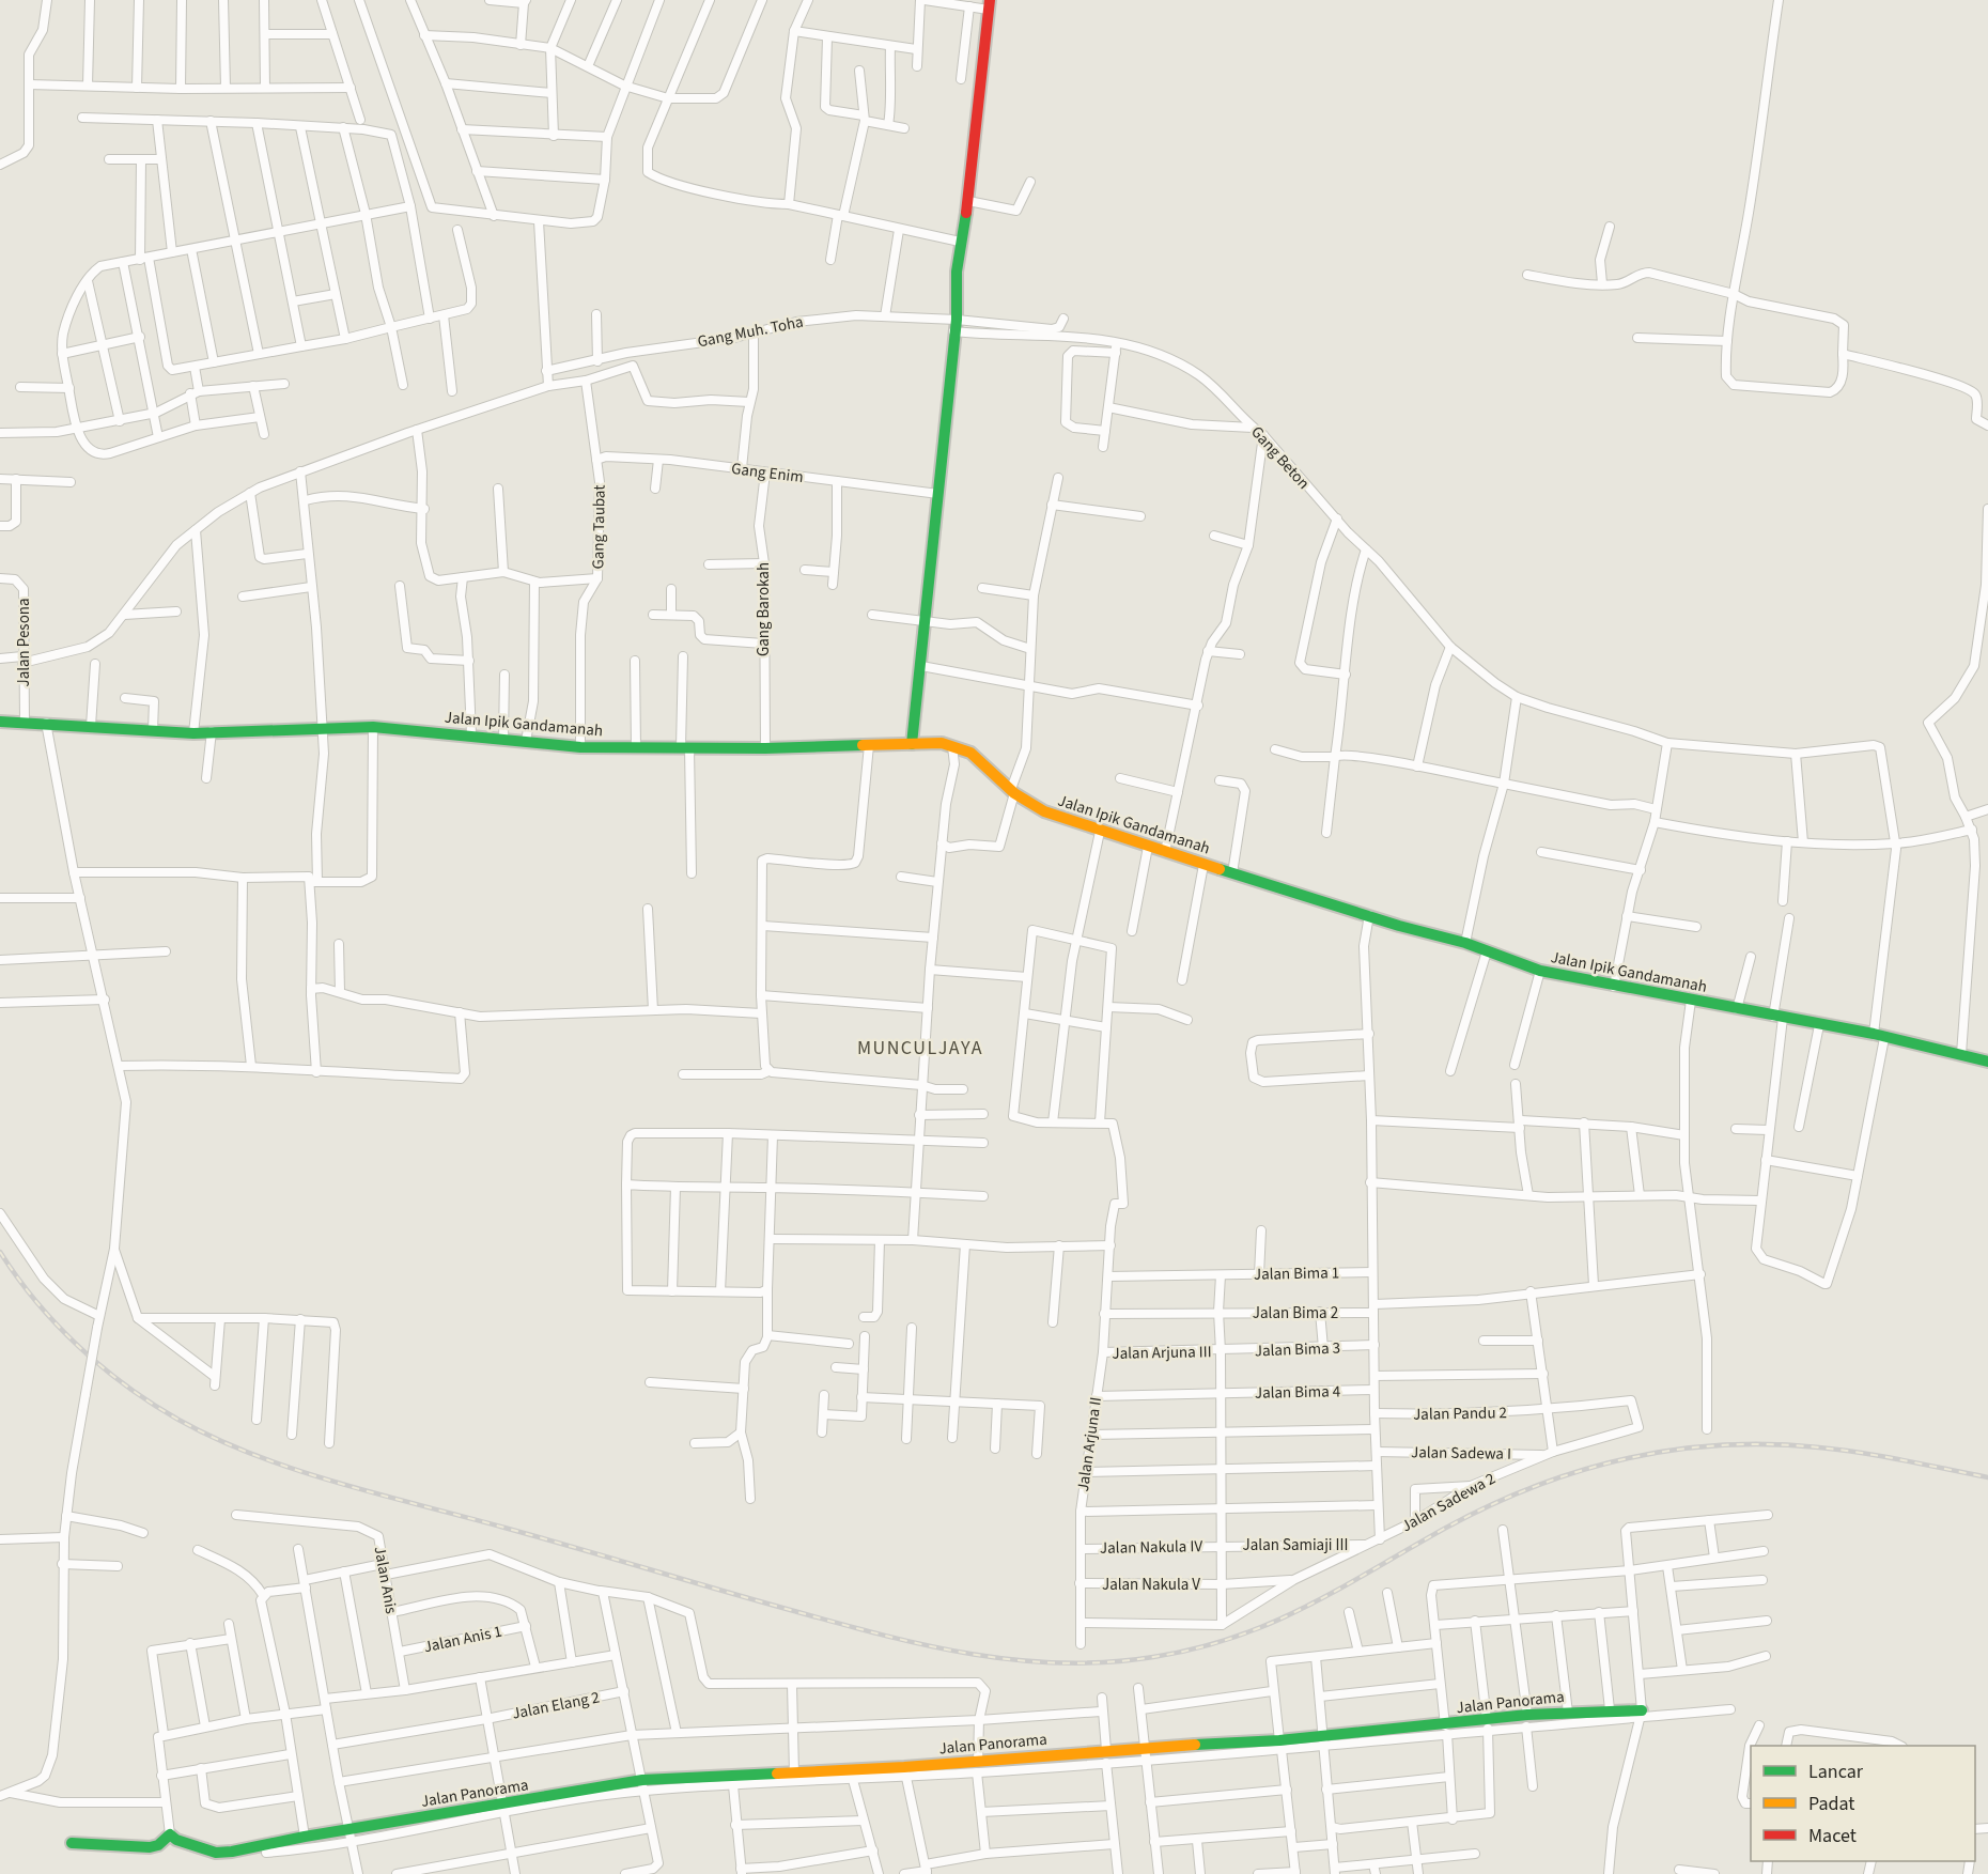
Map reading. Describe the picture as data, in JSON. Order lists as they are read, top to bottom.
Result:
{
  "streets": {
    "street": [
      "Gang Muh. Toha",
      "Gang Beton",
      "Gang Enim",
      "Gang Taubat",
      "Gang Barokah",
      "Jalan Pesona",
      "Jalan Ipik Gandamanah",
      "Jalan Bima 1",
      "Jalan Bima 2",
      "Jalan Bima 3",
      "Jalan Arjuna III",
      "Jalan Bima 4",
      "Jalan Pandu 2",
      "Jalan Arjuna II",
      "Jalan Sadewa I",
      "Jalan Sadewa 2",
      "Jalan Samiaji III",
      "Jalan Nakula IV",
      "Jalan Anis",
      "Jalan Nakula V",
      "Jalan Anis 1",
      "Jalan Panorama",
      "Jalan Elang 2"
    ]
  },
  "crossings": [
    ["Gang Enim", "Gang Taubat"],
    ["Gang Enim", "Gang Barokah"],
    ["Gang Taubat", "Jalan Ipik Gandamanah"],
    ["Gang Barokah", "Jalan Ipik Gandamanah"],
    ["Jalan Pesona", "Jalan Ipik Gandamanah"],
    ["Jalan Bima 1", "Jalan Arjuna II"],
    ["Jalan Bima 2", "Jalan Arjuna II"],
    ["Jalan Bima 3", "Jalan Arjuna III"],
    ["Jalan Arjuna III", "Jalan Arjuna II"],
    ["Jalan Bima 4", "Jalan Arjuna II"],
    ["Jalan Pandu 2", "Jalan Sadewa I"],
    ["Jalan Pandu 2", "Jalan Sadewa 2"],
    ["Jalan Arjuna II", "Jalan Nakula IV"],
    ["Jalan Arjuna II", "Jalan Nakula V"],
    ["Jalan Sadewa I", "Jalan Sadewa 2"],
    ["Jalan Sadewa 2", "Jalan Samiaji III"],
    ["Jalan Sadewa 2", "Jalan Nakula V"],
    ["Jalan Samiaji III", "Jalan Nakula IV"],
    ["Jalan Anis", "Jalan Anis 1"]
  ],
  "districts": ["MUNCULJAYA"],
  "legend": ["Lancar", "Padat", "Macet"]
}
